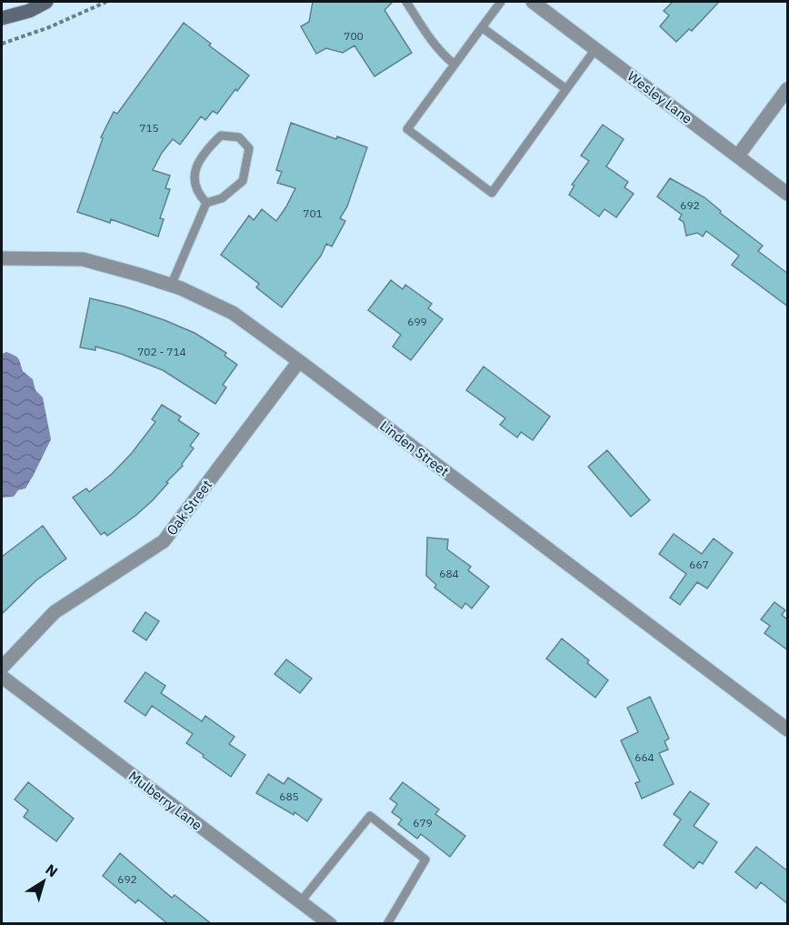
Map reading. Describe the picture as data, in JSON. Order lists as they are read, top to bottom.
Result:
{
  "streets": {
    "street": [
      "Wesley Lane",
      "Linden Street",
      "Oak Street",
      "Mulberry Lane"
    ]
  },
  "crossings": [
    ["Linden Street", "Oak Street"]
  ],
  "house_numbers": [
    "700",
    "715",
    "692",
    "701",
    "699",
    "702 - 714",
    "667",
    "684",
    "664",
    "685",
    "679",
    "692"
  ],
  "north": "top right"
}
